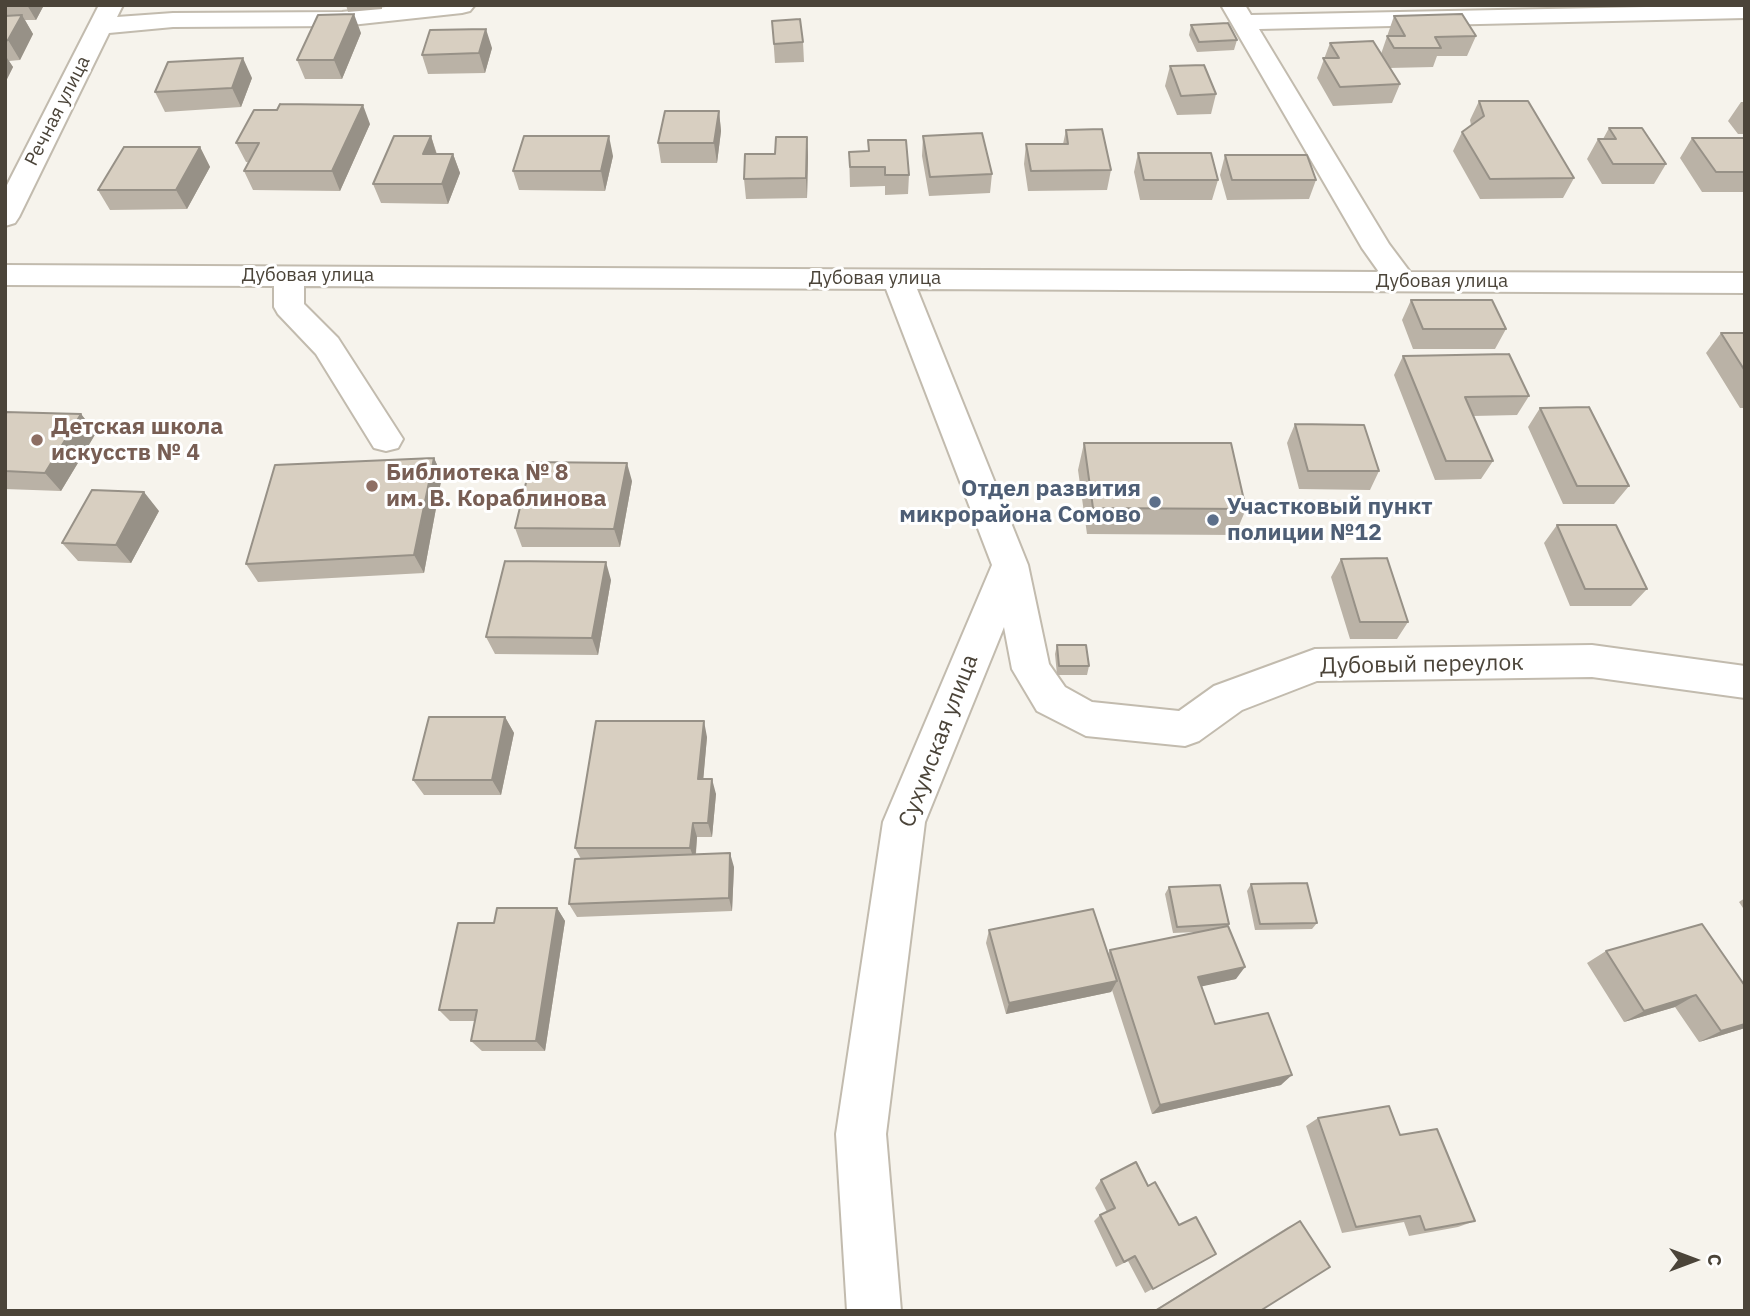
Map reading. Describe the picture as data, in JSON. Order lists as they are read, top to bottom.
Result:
{
  "streets": {
    "street": [
      "Речная улица",
      "Дубовая улица",
      "Дубовый переулок",
      "Сухумская улица"
    ]
  },
  "crossings": [
    ["Дубовый переулок", "Сухумская улица"]
  ],
  "places": [
    "Детская школа искусств № 4",
    "Библиотека № 8 им. В. Кораблинова",
    "Отдел развития микрорайона Сомово",
    "Участковый пункт полиции №12"
  ],
  "north": "right"
}
